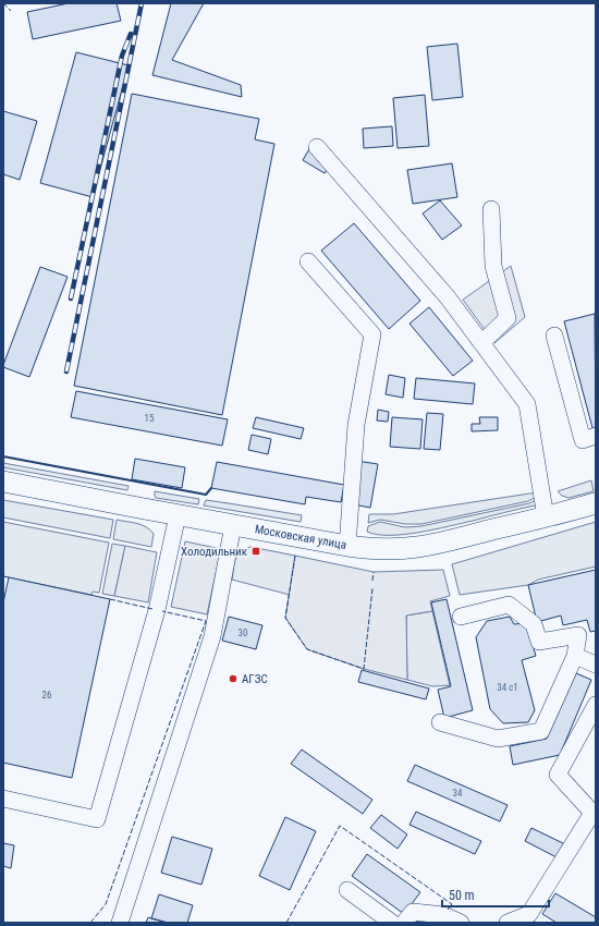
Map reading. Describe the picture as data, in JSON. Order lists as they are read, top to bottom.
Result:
{
  "streets": {
    "main road": ["Московская улица"]
  },
  "places": {
    "transit": ["Холодильник"],
    "other": ["АГЗС"]
  },
  "house_numbers": [
    "15",
    "30",
    "34 с1",
    "26",
    "34"
  ],
  "scale_bar": "50 m"
}
